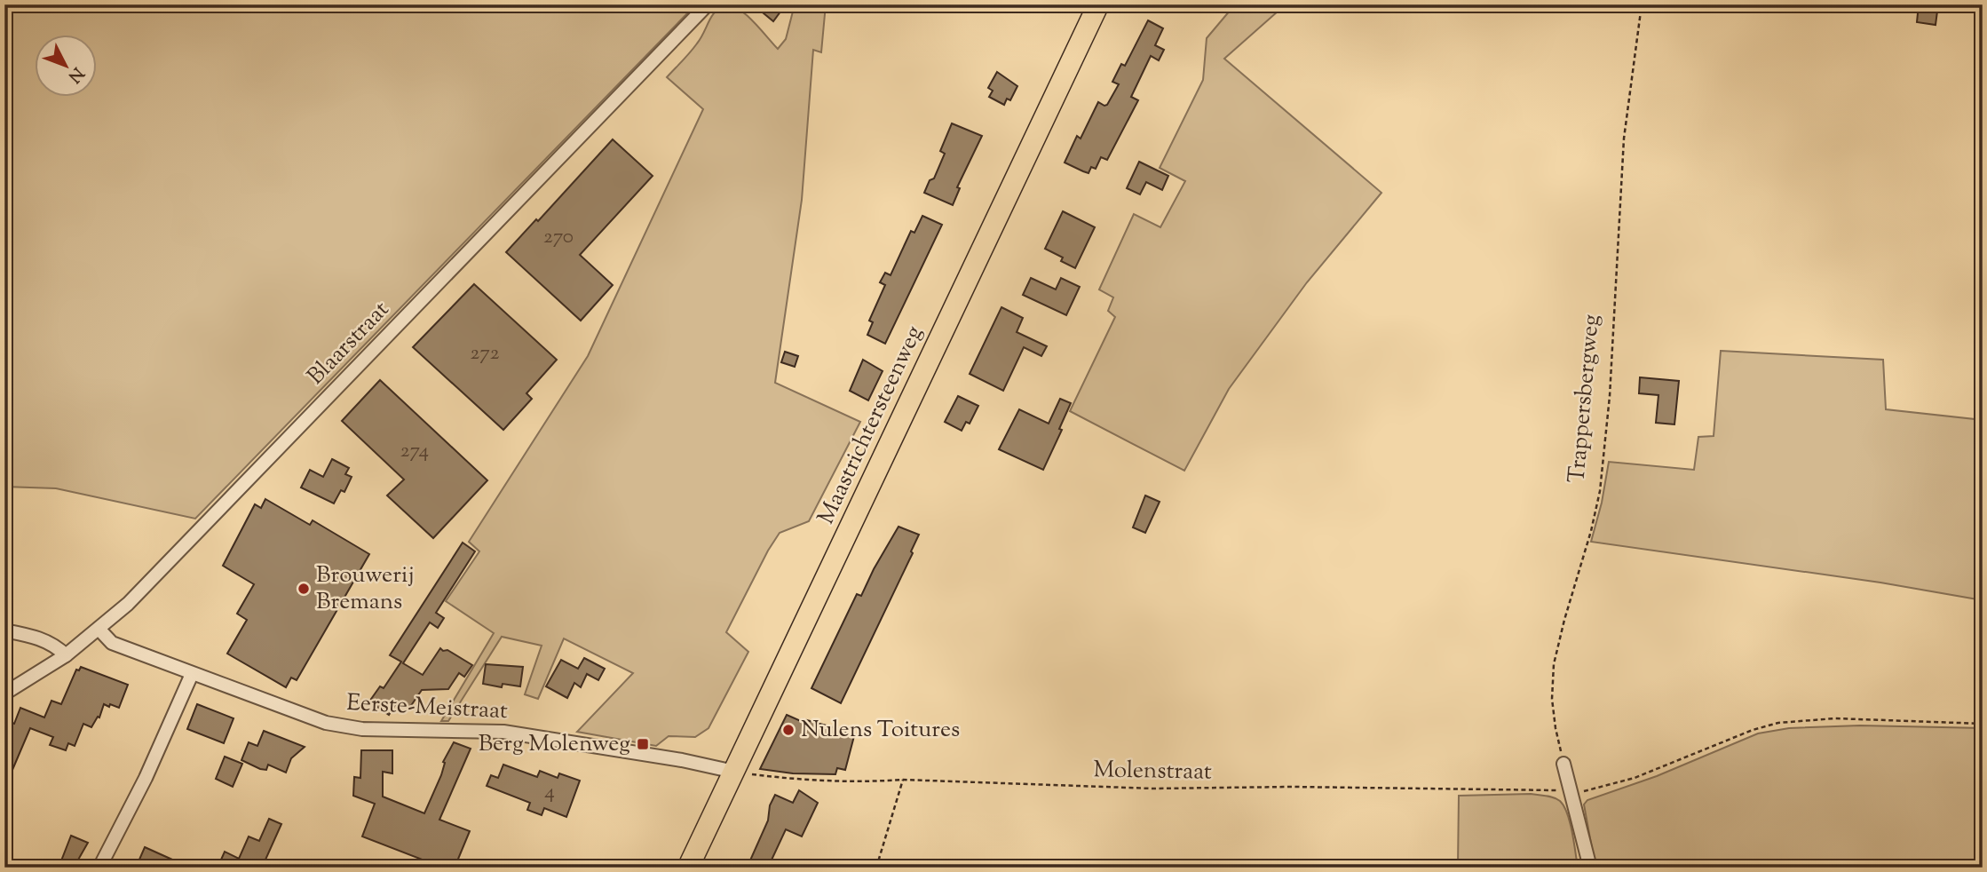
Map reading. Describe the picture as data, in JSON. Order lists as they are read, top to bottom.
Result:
{
  "streets": {
    "main road": ["Maastrichtersteenweg"],
    "street": ["Blaarstraat", "Eerste-Meistraat"],
    "path": ["Trappersbergweg", "Molenstraat"]
  },
  "crossings": [
    ["Blaarstraat", "Eerste-Meistraat"],
    ["Maastrichtersteenweg", "Eerste-Meistraat"],
    ["Maastrichtersteenweg", "Molenstraat"],
    ["Eerste-Meistraat", "Molenstraat"]
  ],
  "places": {
    "other": ["Brouwerij Bremans", "Nulens Toitures"],
    "transit": ["Berg Molenweg"]
  },
  "house_numbers": [
    "270",
    "272",
    "274",
    "4"
  ],
  "north": "bottom right"
}
